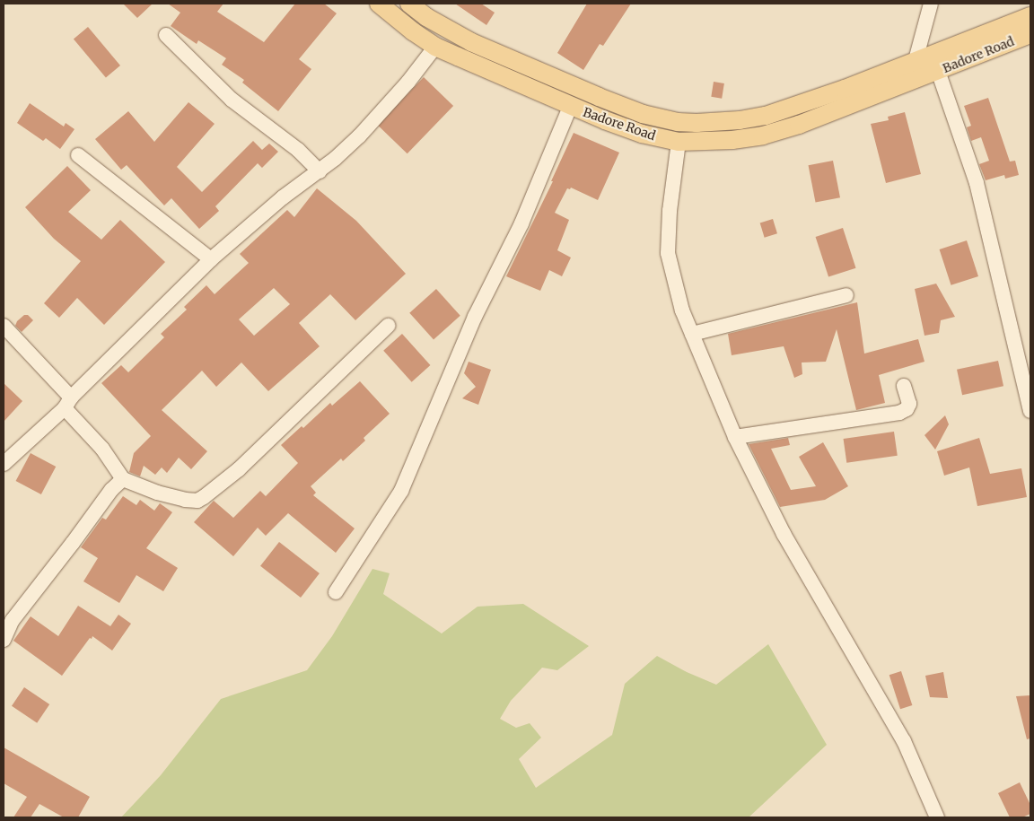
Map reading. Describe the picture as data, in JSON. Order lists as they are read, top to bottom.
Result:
{
  "streets": {
    "main road": ["Badore Road"]
  }
}
